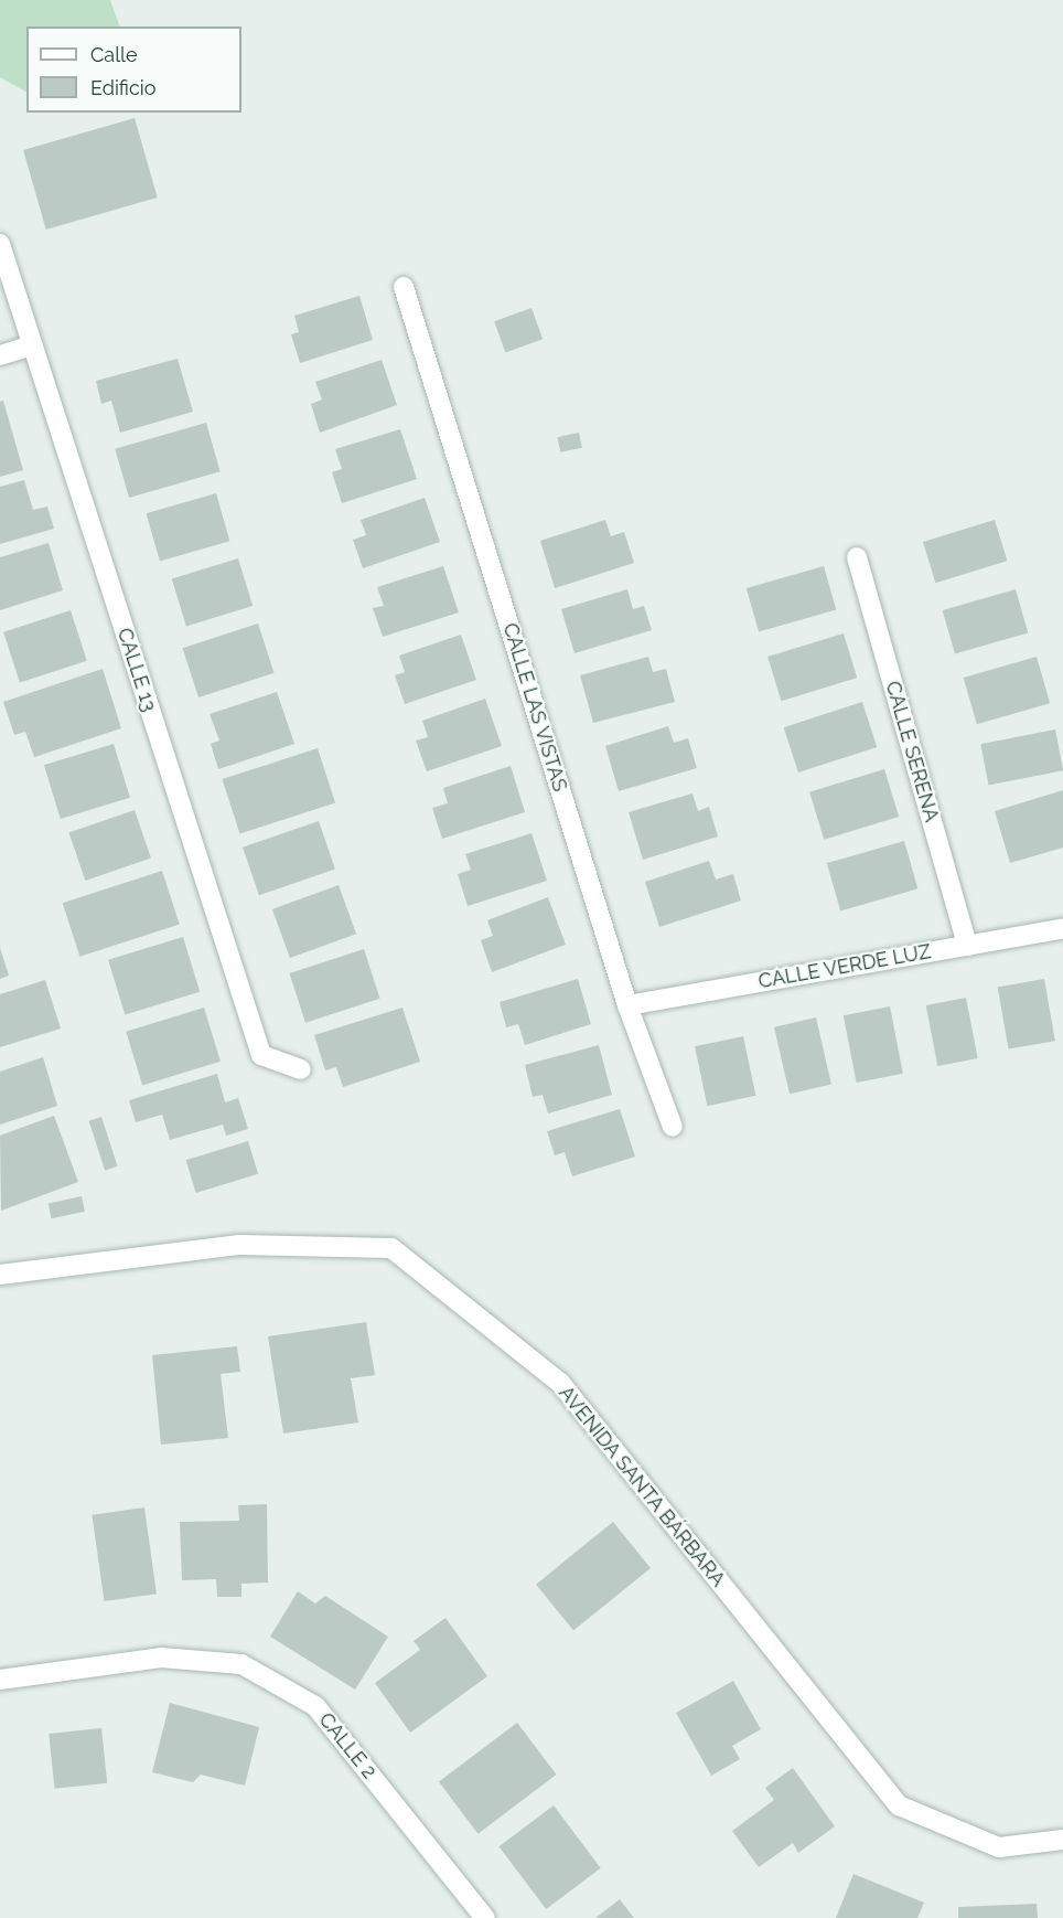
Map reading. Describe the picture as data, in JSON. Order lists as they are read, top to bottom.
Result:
{
  "streets": {
    "street": [
      "CALLE 13",
      "CALLE LAS VISTAS",
      "CALLE SERENA",
      "CALLE VERDE LUZ",
      "AVENIDA SANTA BÁRBARA",
      "CALLE 2"
    ]
  },
  "crossings": [
    ["CALLE LAS VISTAS", "CALLE VERDE LUZ"],
    ["CALLE SERENA", "CALLE VERDE LUZ"]
  ],
  "legend": ["Calle", "Edificio"]
}
